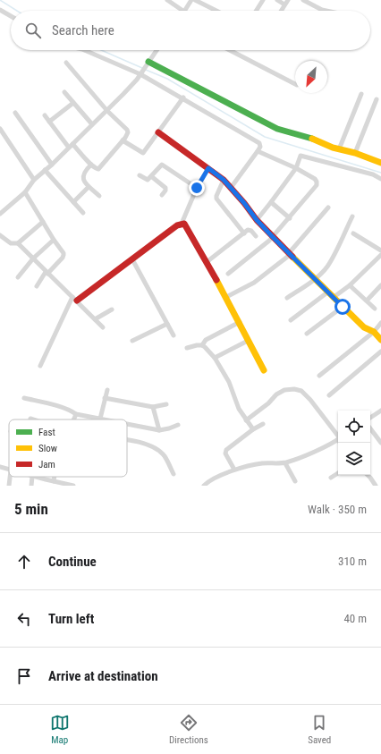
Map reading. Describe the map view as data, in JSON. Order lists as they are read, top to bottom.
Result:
{
  "legend": ["Fast", "Slow", "Jam"],
  "north": "bottom left",
  "page": {
    "search": "Search here",
    "heading": ["5 min", "Walk · 350 m"],
    "list": [
      ["Continue", "310 m"],
      ["Turn left", "40 m"],
      "Arrive at destination"
    ],
    "nav": ["Map", "Directions", "Saved"]
  }
}
